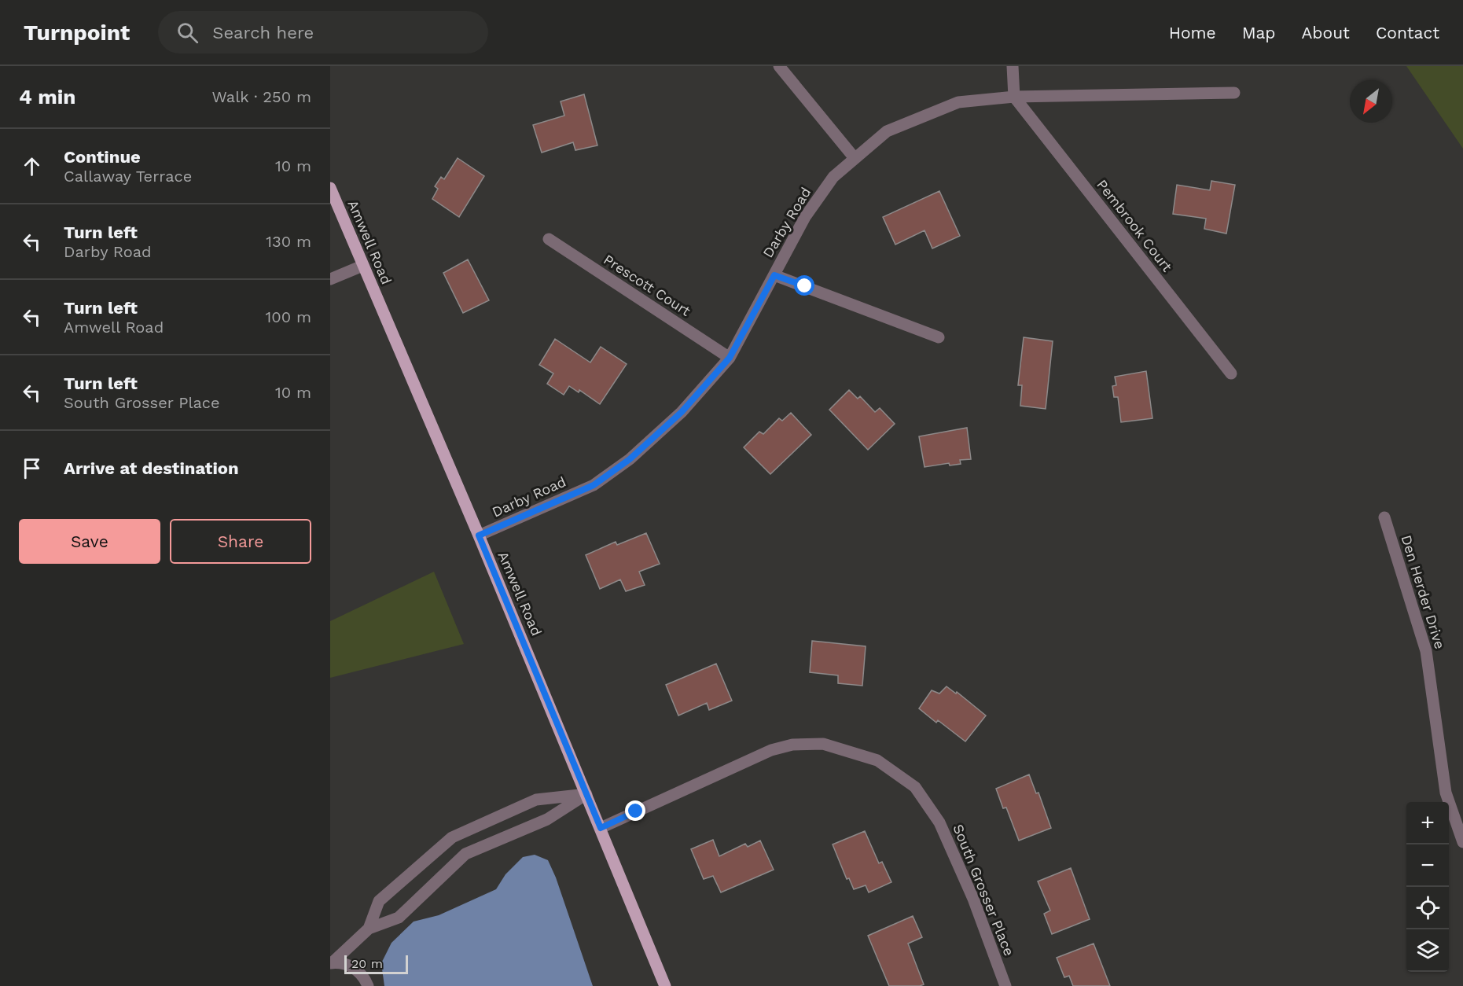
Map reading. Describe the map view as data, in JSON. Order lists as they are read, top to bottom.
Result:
{
  "streets": {
    "main road": ["Amwell Road"],
    "street": [
      "Darby Road",
      "Pembrook Court",
      "Prescott Court",
      "Den Herder Drive",
      "South Grosser Place"
    ]
  },
  "crossings": [
    ["Darby Road", "Pembrook Court"],
    ["Darby Road", "Amwell Road"],
    ["Darby Road", "Prescott Court"],
    ["Amwell Road", "South Grosser Place"]
  ],
  "scale_bar": "20 m",
  "north": "bottom left",
  "page": {
    "header": "Turnpoint",
    "search": "Search here",
    "nav": [
      "Home",
      "Map",
      "About",
      "Contact"
    ],
    "heading": ["4 min", "Walk · 250 m"],
    "list": [
      ["Continue", "Callaway Terrace", "10 m"],
      ["Turn left", "Darby Road", "130 m"],
      ["Turn left", "Amwell Road", "100 m"],
      ["Turn left", "South Grosser Place", "10 m"],
      "Arrive at destination"
    ],
    "buttons": ["Save", "Share"],
    "map_buttons": ["+", "−"],
    "scale": "20 m"
  }
}
